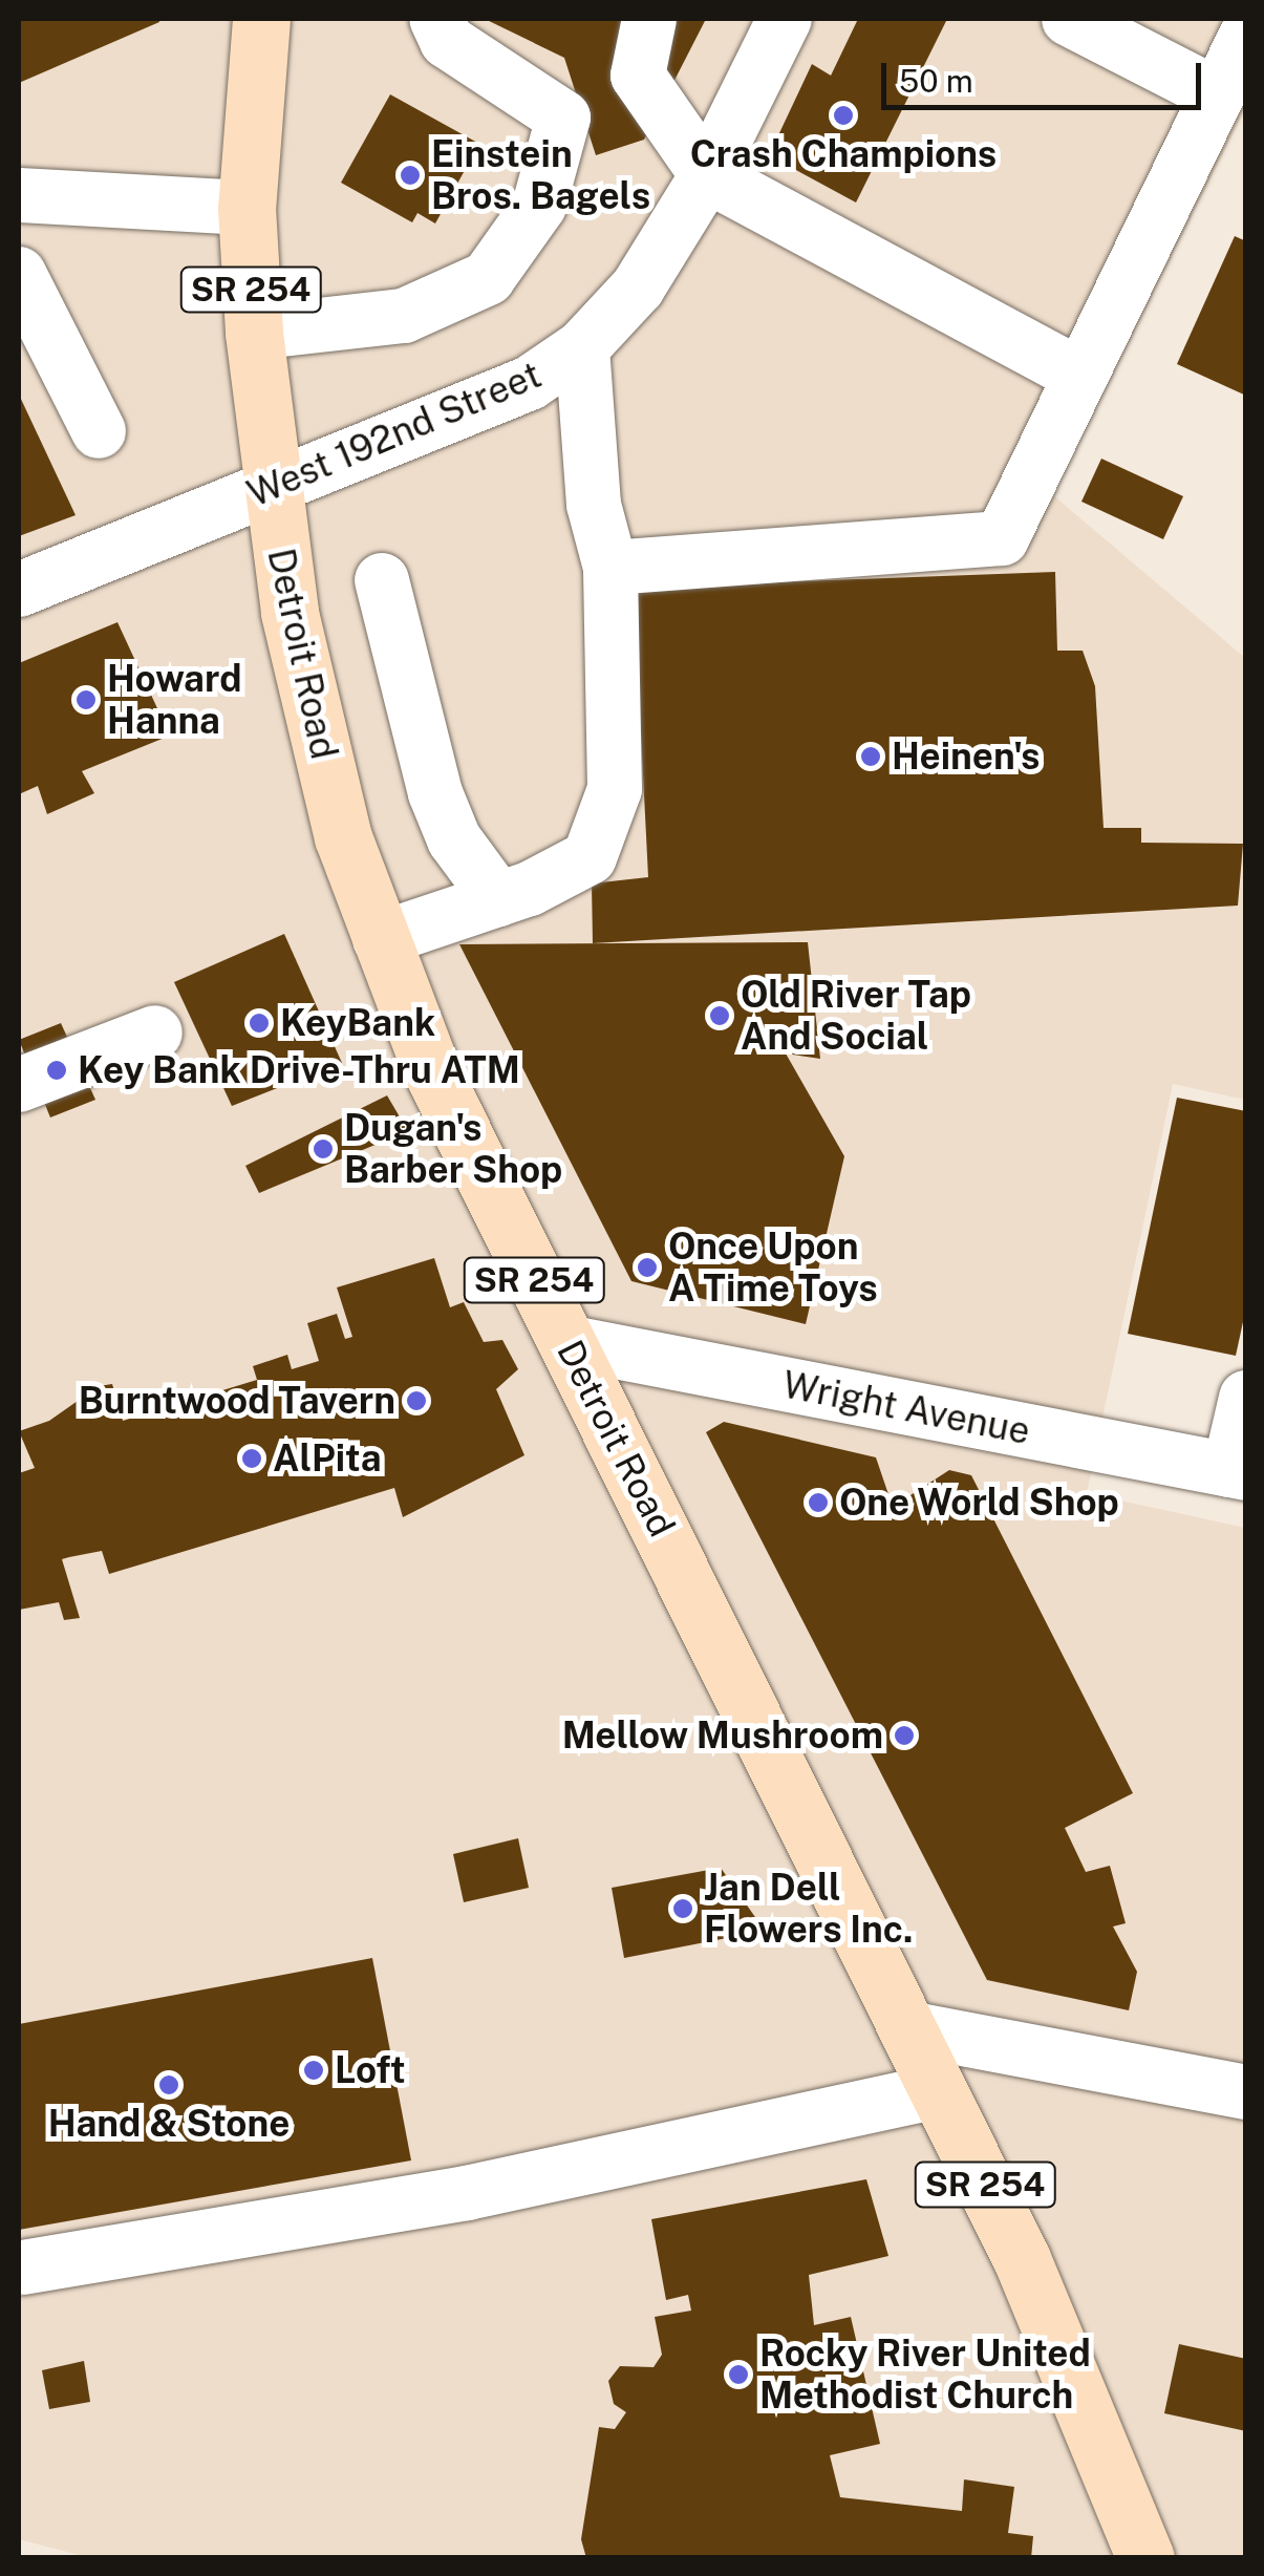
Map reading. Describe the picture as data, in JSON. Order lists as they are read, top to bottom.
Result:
{
  "streets": {
    "main road": ["SR 254", "Detroit Road"],
    "street": ["West 192nd Street", "Wright Avenue"]
  },
  "crossings": [
    ["West 192nd Street", "Detroit Road"],
    ["Detroit Road", "Wright Avenue"]
  ],
  "places": [
    "Crash Champions",
    "Einstein Bros. Bagels",
    "Howard Hanna",
    "Heinen's",
    "Old River Tap And Social",
    "KeyBank",
    "Key Bank Drive-Thru ATM",
    "Dugan's Barber Shop",
    "Once Upon A Time Toys",
    "Burntwood Tavern",
    "AlPita",
    "One World Shop",
    "Mellow Mushroom",
    "Jan Dell Flowers Inc.",
    "Loft",
    "Hand & Stone",
    "Rocky River United Methodist Church"
  ],
  "scale_bar": "50 m"
}
